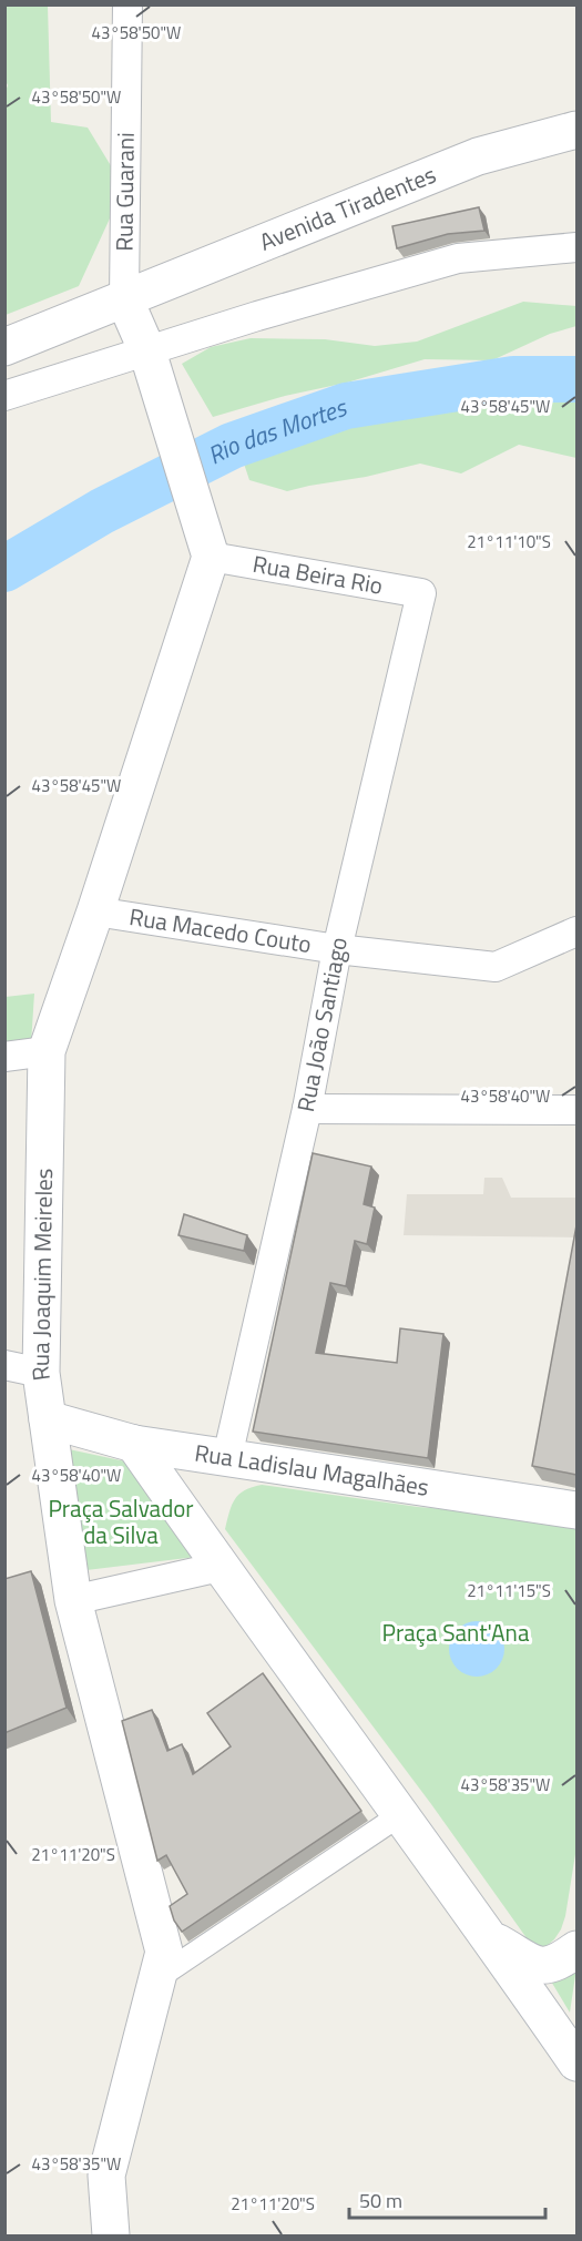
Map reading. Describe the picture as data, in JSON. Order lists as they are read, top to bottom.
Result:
{
  "streets": {
    "street": [
      "Rua Guarani",
      "Avenida Tiradentes",
      "Rua Beira Rio",
      "Rua Macedo Couto",
      "Rua João Santiago",
      "Rua Joaquim Meireles",
      "Rua Ladislau Magalhães"
    ]
  },
  "crossings": [
    ["Rua Guarani", "Avenida Tiradentes"],
    ["Rua Beira Rio", "Rua João Santiago"],
    ["Rua Beira Rio", "Rua Joaquim Meireles"],
    ["Rua Macedo Couto", "Rua João Santiago"],
    ["Rua Macedo Couto", "Rua Joaquim Meireles"],
    ["Rua João Santiago", "Rua Ladislau Magalhães"],
    ["Rua Joaquim Meireles", "Rua Ladislau Magalhães"]
  ],
  "water": ["Rio das Mortes"],
  "parks": ["Praça Salvador da Silva", "Praça Sant'Ana"],
  "scale_bar": "50 m",
  "coordinates": [
    "43°58'50\"W",
    "43°58'45\"W",
    "21°11'10\"S",
    "43°58'40\"W",
    "21°11'15\"S",
    "43°58'35\"W",
    "21°11'20\"S"
  ]
}
